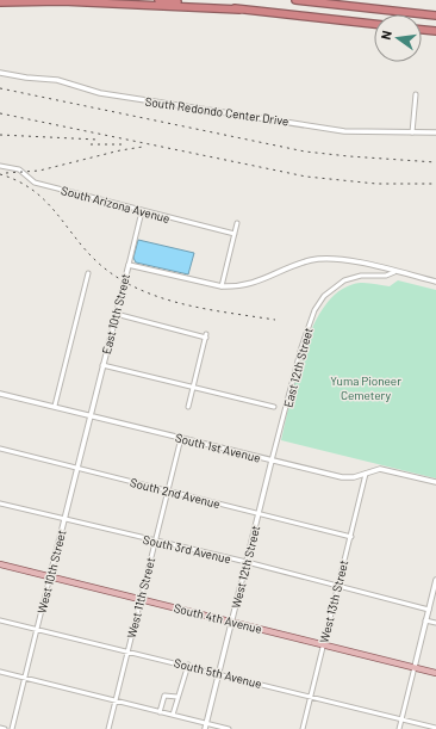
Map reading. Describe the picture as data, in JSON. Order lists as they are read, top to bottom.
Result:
{
  "streets": {
    "main road": ["South 4th Avenue"],
    "street": [
      "South Redondo Center Drive",
      "South Arizona Avenue",
      "East 10th Street",
      "East 12th Street",
      "South 1st Avenue",
      "South 2nd Avenue",
      "South 3rd Avenue",
      "West 12th Street",
      "West 10th Street",
      "West 11th Street",
      "West 13th Street",
      "South 5th Avenue"
    ]
  },
  "crossings": [
    ["South Arizona Avenue", "East 10th Street"],
    ["East 10th Street", "South 1st Avenue"],
    ["East 10th Street", "West 10th Street"],
    ["East 12th Street", "South 1st Avenue"],
    ["East 12th Street", "West 12th Street"],
    ["South 1st Avenue", "West 12th Street"],
    ["South 1st Avenue", "West 10th Street"],
    ["South 1st Avenue", "West 11th Street"],
    ["South 1st Avenue", "West 13th Street"],
    ["South 2nd Avenue", "West 12th Street"],
    ["South 2nd Avenue", "West 10th Street"],
    ["South 2nd Avenue", "West 11th Street"],
    ["South 2nd Avenue", "West 13th Street"],
    ["South 3rd Avenue", "West 12th Street"],
    ["South 3rd Avenue", "West 10th Street"],
    ["South 3rd Avenue", "West 11th Street"],
    ["South 3rd Avenue", "West 13th Street"],
    ["West 12th Street", "South 4th Avenue"],
    ["West 12th Street", "South 5th Avenue"],
    ["West 10th Street", "South 4th Avenue"],
    ["West 10th Street", "South 5th Avenue"],
    ["West 11th Street", "South 4th Avenue"],
    ["West 11th Street", "South 5th Avenue"],
    ["West 13th Street", "South 4th Avenue"],
    ["West 13th Street", "South 5th Avenue"]
  ],
  "parks": ["Yuma Pioneer Cemetery"],
  "north": "left"
}
